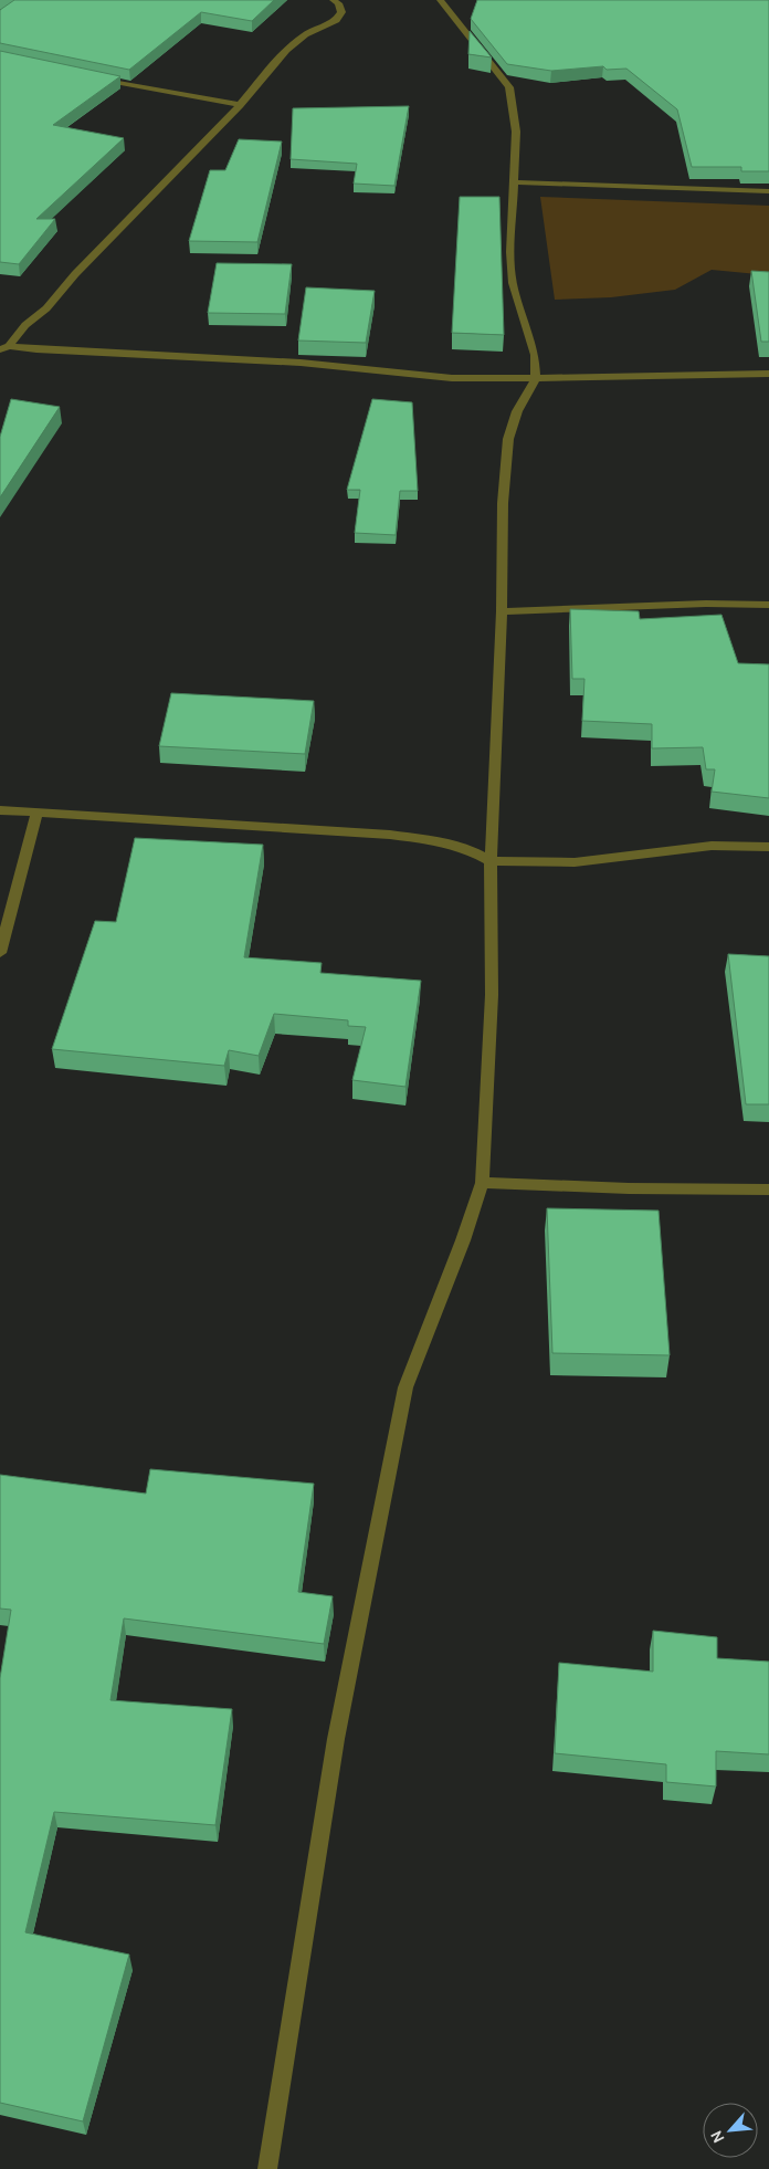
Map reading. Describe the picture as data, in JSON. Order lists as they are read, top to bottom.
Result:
{
  "north": "bottom left"
}
